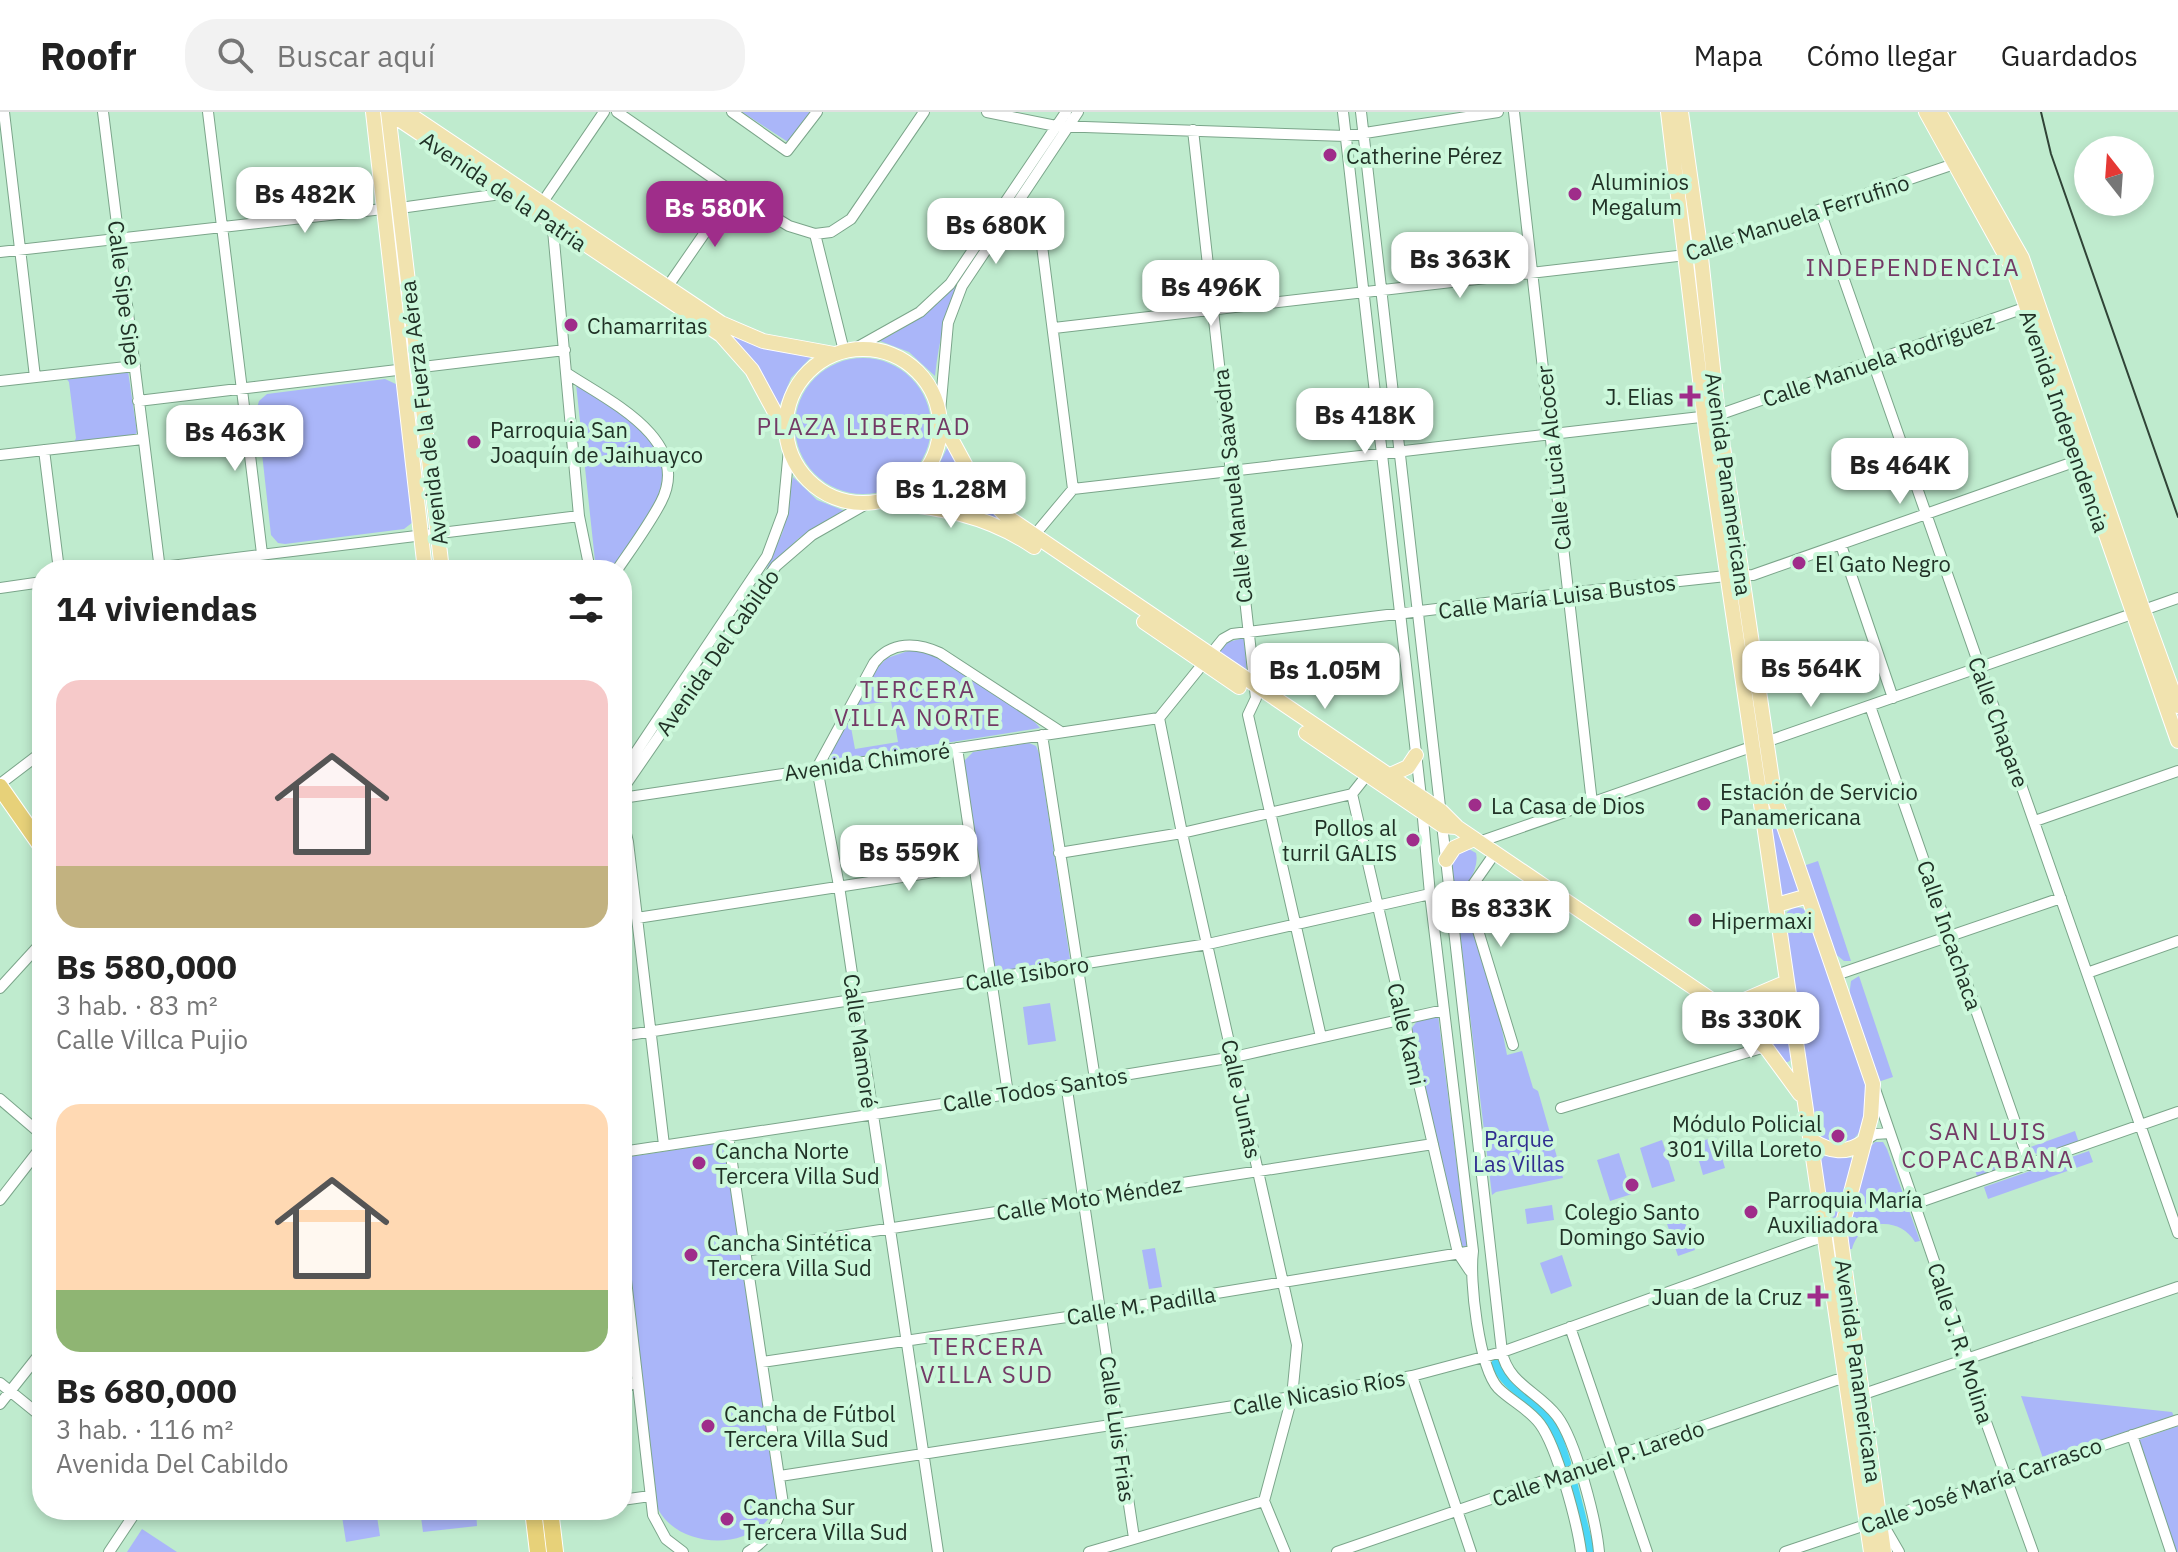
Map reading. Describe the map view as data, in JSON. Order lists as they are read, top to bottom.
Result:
{
  "streets": {
    "main road": [
      "Avenida de la Patria",
      "Avenida de la Fuerza Aérea",
      "Avenida Independencia",
      "Avenida Panamericana"
    ],
    "street": [
      "Calle Manuela Ferrufino",
      "Calle Sipe Sipe",
      "Calle Manuela Rodriguez",
      "Calle Lucia Alcocer",
      "Calle Manuela Saavedra",
      "Calle María Luisa Bustos",
      "Avenida Del Cabildo",
      "Calle Chapare",
      "Avenida Chimoré",
      "Calle Incachaca",
      "Calle Isiboro",
      "Calle Kami",
      "Calle Mamoré",
      "Calle Todos Santos",
      "Calle Juntas",
      "Calle Moto Méndez",
      "Calle M. Padilla",
      "Calle J. R. Molina",
      "Calle Nicasio Ríos",
      "Calle Luis Frias",
      "Calle Manuel P. Laredo",
      "Calle José María Carrasco"
    ]
  },
  "crossings": [
    ["Avenida de la Patria", "Avenida de la Fuerza Aérea"],
    ["Avenida de la Patria", "Avenida Del Cabildo"],
    ["Calle Manuela Ferrufino", "Avenida Independencia"],
    ["Calle Manuela Ferrufino", "Calle Lucia Alcocer"],
    ["Calle Manuela Ferrufino", "Avenida Panamericana"],
    ["Calle Manuela Ferrufino", "Calle Manuela Saavedra"],
    ["Calle Manuela Ferrufino", "Calle Chapare"],
    ["Calle Manuela Rodriguez", "Avenida Independencia"],
    ["Calle Manuela Rodriguez", "Calle Lucia Alcocer"],
    ["Calle Manuela Rodriguez", "Avenida Panamericana"],
    ["Calle Manuela Rodriguez", "Calle Manuela Saavedra"],
    ["Calle Manuela Rodriguez", "Calle Chapare"],
    ["Avenida Independencia", "Calle María Luisa Bustos"],
    ["Calle Lucia Alcocer", "Calle María Luisa Bustos"],
    ["Avenida Panamericana", "Calle María Luisa Bustos"],
    ["Avenida Panamericana", "Calle J. R. Molina"],
    ["Avenida Panamericana", "Calle Nicasio Ríos"],
    ["Avenida Panamericana", "Calle Manuel P. Laredo"],
    ["Avenida Panamericana", "Calle José María Carrasco"],
    ["Calle Manuela Saavedra", "Calle María Luisa Bustos"],
    ["Calle Manuela Saavedra", "Calle Isiboro"],
    ["Calle Manuela Saavedra", "Calle Todos Santos"],
    ["Calle María Luisa Bustos", "Calle Chapare"],
    ["Avenida Chimoré", "Calle Mamoré"],
    ["Avenida Chimoré", "Calle Juntas"],
    ["Calle Isiboro", "Calle Kami"],
    ["Calle Isiboro", "Calle Mamoré"],
    ["Calle Isiboro", "Calle Juntas"],
    ["Calle Kami", "Calle Todos Santos"],
    ["Calle Kami", "Calle Moto Méndez"],
    ["Calle Kami", "Calle M. Padilla"],
    ["Calle Mamoré", "Calle Todos Santos"],
    ["Calle Mamoré", "Calle Moto Méndez"],
    ["Calle Mamoré", "Calle M. Padilla"],
    ["Calle Mamoré", "Calle Nicasio Ríos"],
    ["Calle Todos Santos", "Calle Juntas"],
    ["Calle Todos Santos", "Calle Luis Frias"],
    ["Calle Juntas", "Calle Moto Méndez"],
    ["Calle Juntas", "Calle M. Padilla"],
    ["Calle Juntas", "Calle Nicasio Ríos"],
    ["Calle Moto Méndez", "Calle Luis Frias"],
    ["Calle M. Padilla", "Calle Luis Frias"],
    ["Calle J. R. Molina", "Calle José María Carrasco"],
    ["Calle Nicasio Ríos", "Calle Luis Frias"]
  ],
  "districts": [
    "INDEPENDENCIA",
    "PLAZA LIBERTAD",
    "TERCERA VILLA NORTE",
    "SAN LUIS COPACABANA",
    "TERCERA VILLA SUD"
  ],
  "parks": ["Parque Las Villas"],
  "places": {
    "other": [
      "Catherine Pérez",
      "Aluminios Megalum",
      "Chamarritas",
      "Parroquia San Joaquín de Jaihuayco",
      "El Gato Negro",
      "Estación de Servicio Panamericana",
      "La Casa de Dios",
      "Pollos al turril GALIS",
      "Hipermaxi",
      "Módulo Policial 301 Villa Loreto",
      "Cancha Norte Tercera Villa Sud",
      "Colegio Santo Domingo Savio",
      "Parroquia María Auxiliadora",
      "Cancha Sintética Tercera Villa Sud",
      "Cancha de Fútbol Tercera Villa Sud",
      "Cancha Sur Tercera Villa Sud"
    ],
    "health": ["J. Elias", "Juan de la Cruz"]
  },
  "north": "top",
  "page": {
    "header": "Roofr",
    "search": "Buscar aquí",
    "nav": ["Mapa", "Cómo llegar", "Guardados"],
    "price": [
      "Bs 482K",
      "Bs 580K",
      "Bs 680K",
      "Bs 363K",
      "Bs 496K",
      "Bs 418K",
      "Bs 463K",
      "Bs 464K",
      "Bs 1.28M",
      "Bs 564K",
      "Bs 1.05M",
      "Bs 559K",
      "Bs 833K",
      "Bs 330K"
    ],
    "heading": "14 viviendas",
    "list": [
      {
        "name": "Bs 580,000",
        "note": "3 hab. · 83 m² · Calle Villca Pujio"
      },
      {
        "name": "Bs 680,000",
        "note": "3 hab. · 116 m² · Avenida Del Cabildo"
      }
    ]
  }
}
